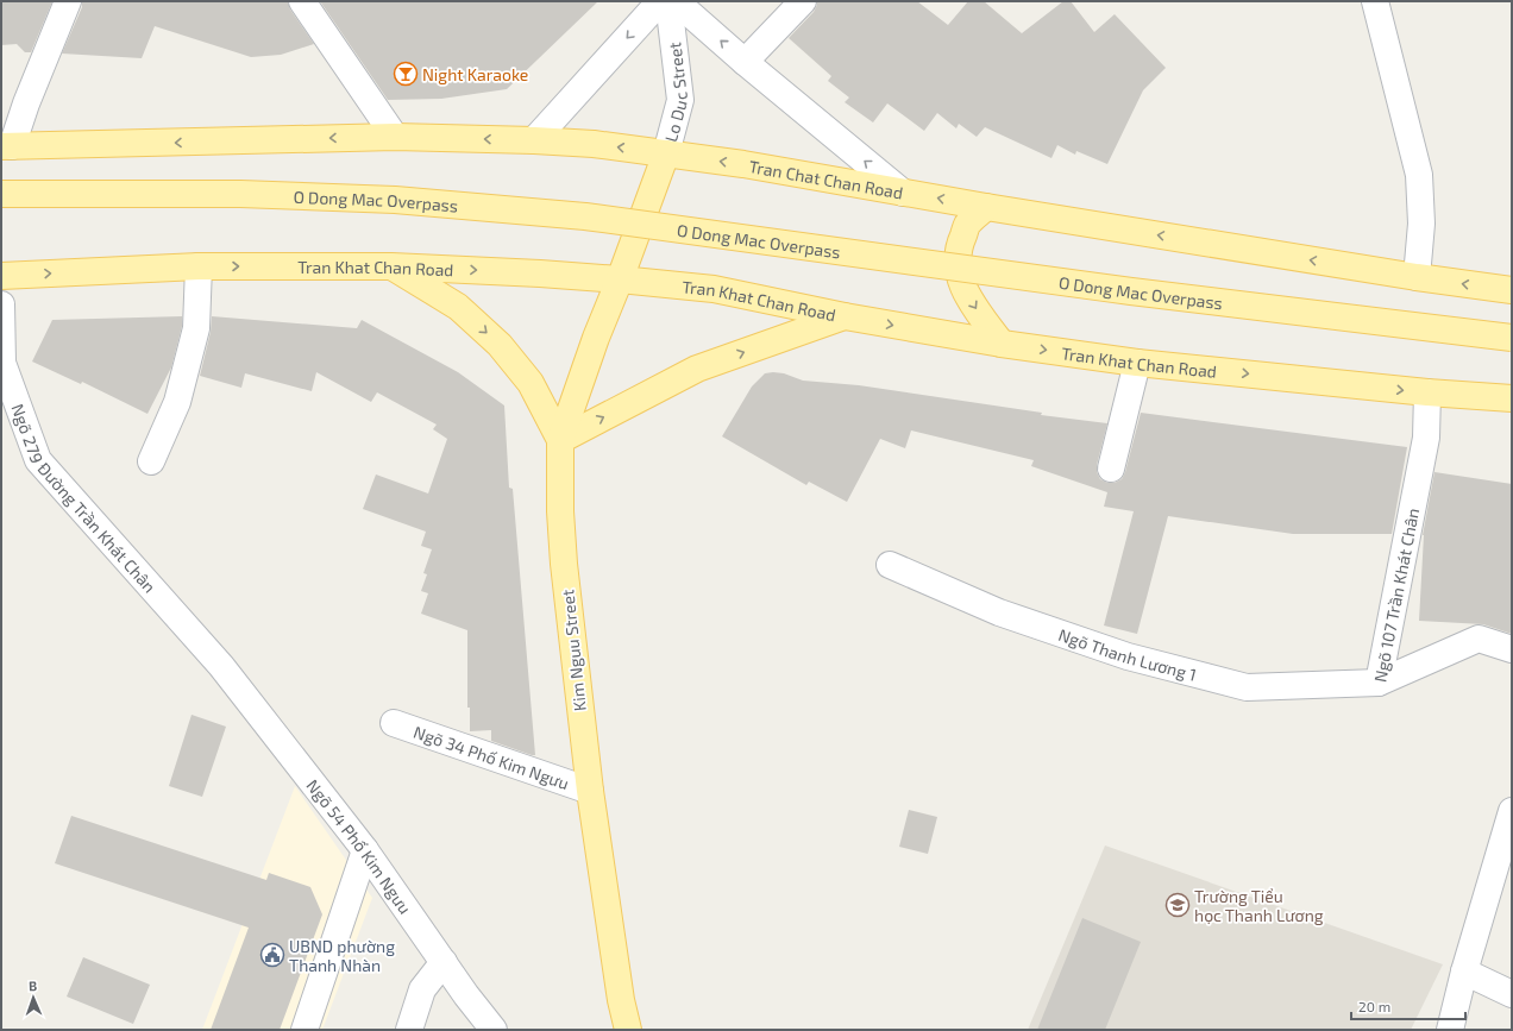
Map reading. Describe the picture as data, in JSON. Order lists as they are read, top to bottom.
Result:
{
  "streets": {
    "main road": [
      "Tran Chat Chan Road",
      "O Dong Mac Overpass",
      "Tran Khat Chan Road",
      "Kim Nguu Street"
    ],
    "street": [
      "Lo Duc Street",
      "Ngõ 279 Đường Trần Khát Chân",
      "Ngõ 107 Trần Khát Chân",
      "Ngõ Thanh Lương 1",
      "Ngõ 34 Phố Kim Ngưu",
      "Ngõ 54 Phố Kim Ngưu"
    ]
  },
  "crossings": [
    ["Lo Duc Street", "Tran Chat Chan Road"],
    ["Lo Duc Street", "Kim Nguu Street"],
    ["Tran Chat Chan Road", "Kim Nguu Street"],
    ["Tran Khat Chan Road", "Ngõ 107 Trần Khát Chân"],
    ["Tran Khat Chan Road", "Kim Nguu Street"],
    ["Ngõ 279 Đường Trần Khát Chân", "Ngõ 54 Phố Kim Ngưu"],
    ["Ngõ 107 Trần Khát Chân", "Ngõ Thanh Lương 1"],
    ["Kim Nguu Street", "Ngõ 34 Phố Kim Ngưu"]
  ],
  "one_way": ["Tran Chat Chan Road"],
  "places": {
    "bar": ["Night Karaoke"],
    "school or university": ["Trường Tiểu học Thanh Lương"],
    "public building": ["UBND phường Thanh Nhàn"]
  },
  "scale_bar": "20 m",
  "north": "top"
}
